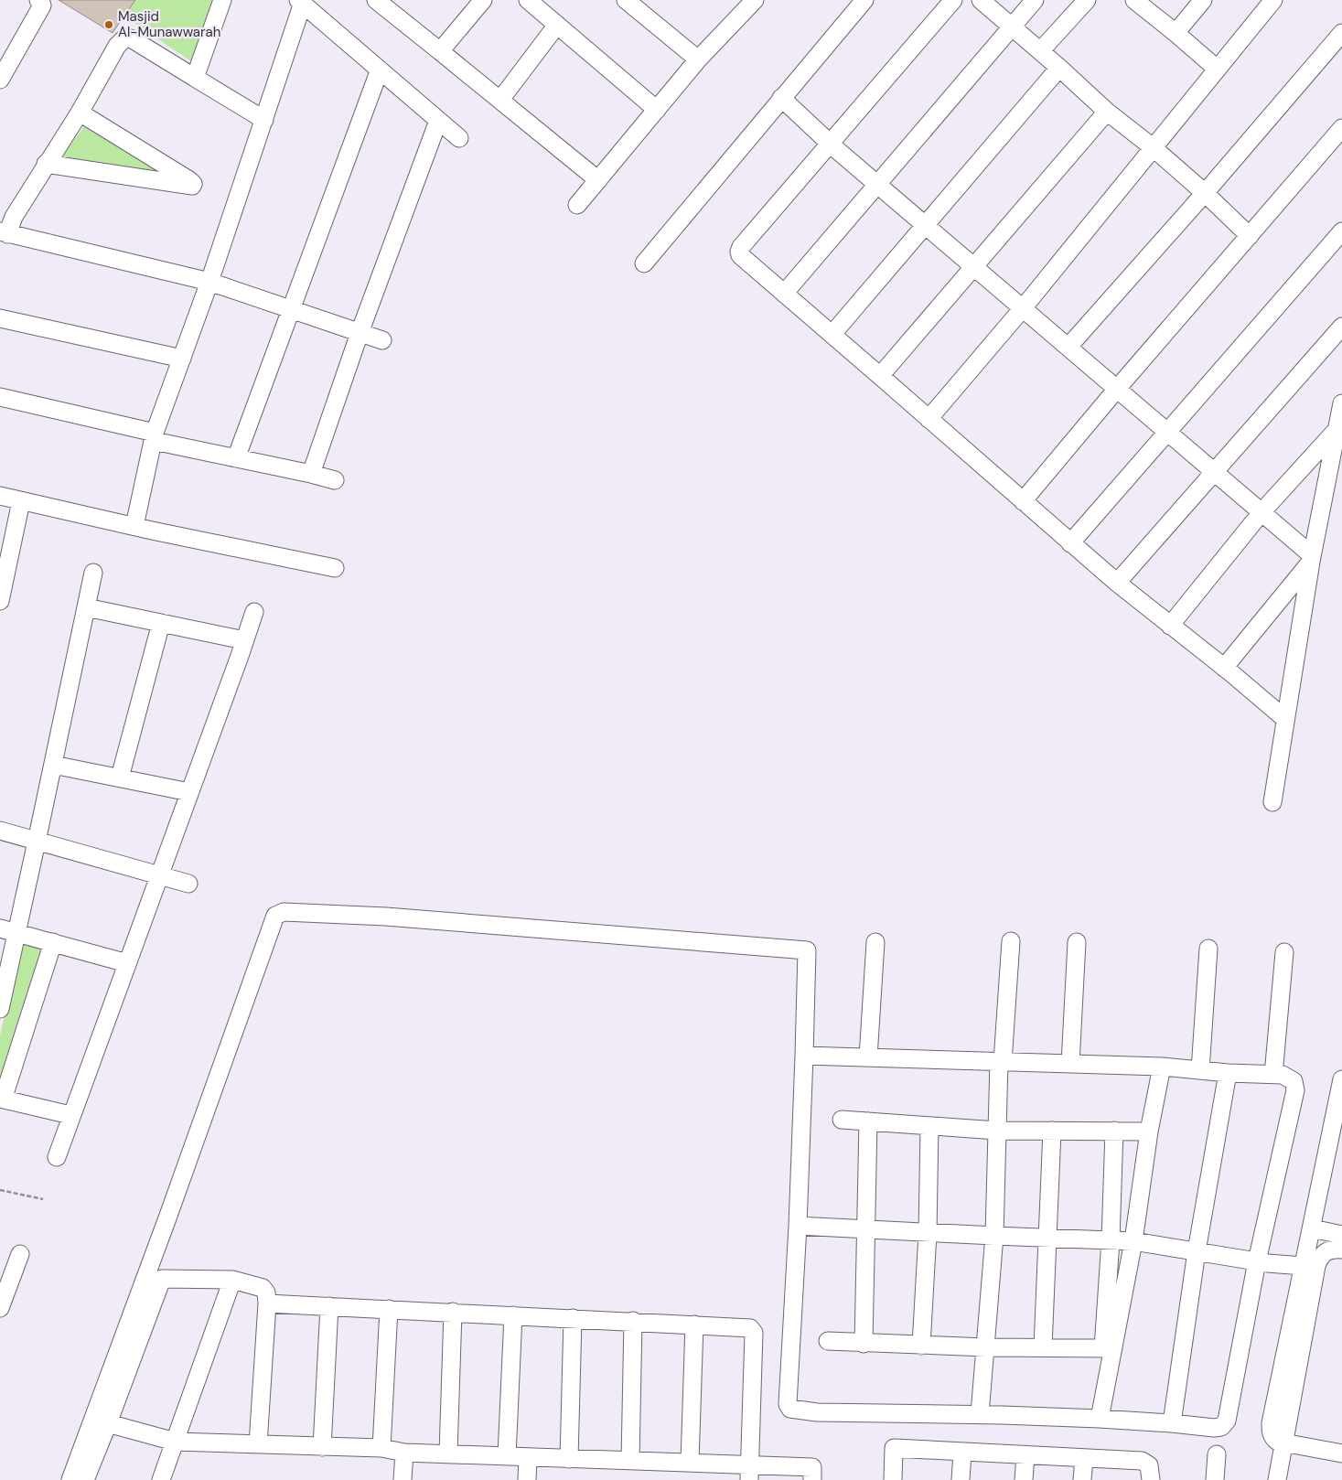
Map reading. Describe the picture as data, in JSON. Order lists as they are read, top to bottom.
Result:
{
  "places": ["Masjid Al-Munawwarah"]
}
